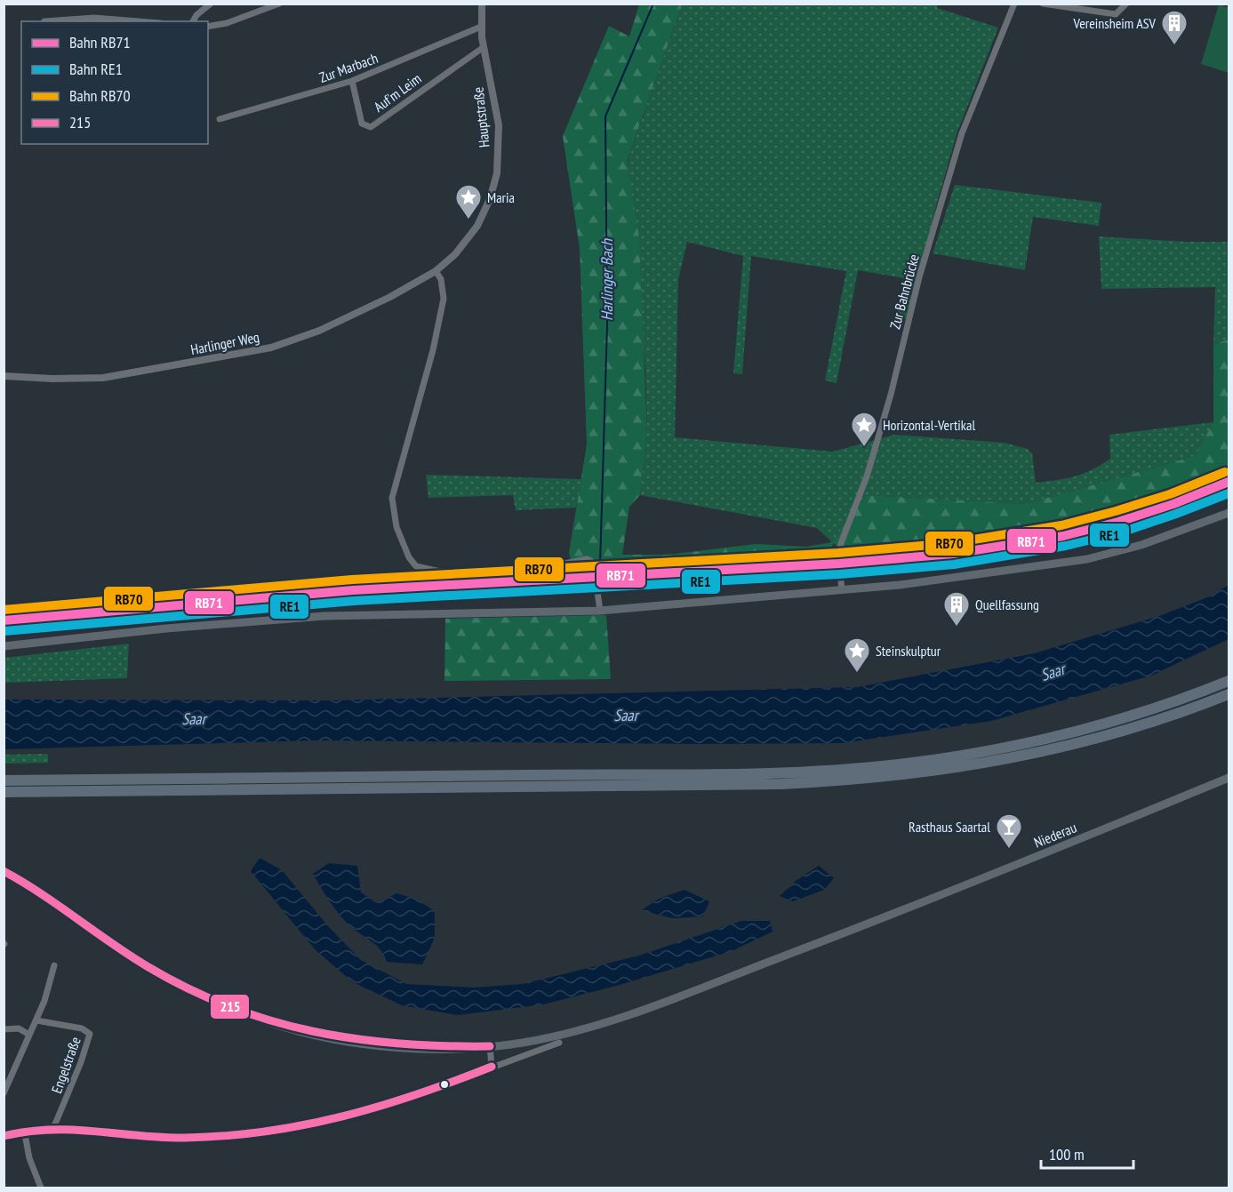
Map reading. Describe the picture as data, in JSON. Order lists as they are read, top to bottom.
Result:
{
  "streets": {
    "main road": ["Niederau"],
    "street": [
      "Zur Marbach",
      "Auf'm Leim",
      "Hauptstraße",
      "Zur Bahnbrücke",
      "Harlinger Weg",
      "Engelstraße"
    ]
  },
  "crossings": [
    ["Zur Marbach", "Auf'm Leim"],
    ["Zur Marbach", "Hauptstraße"],
    ["Auf'm Leim", "Hauptstraße"],
    ["Hauptstraße", "Harlinger Weg"]
  ],
  "water": ["Harlinger Bach", "Saar"],
  "places": {
    "building": ["Vereinsheim ASV", "Quellfassung"],
    "place": ["Maria", "Horizontal-Vertikal", "Steinskulptur"],
    "bar": ["Rasthaus Saartal"]
  },
  "lines": [
    "rail line RB70",
    "rail line RB71",
    "rail line RE1",
    "transit line 215"
  ],
  "legend": [
    "Bahn RB71",
    "Bahn RE1",
    "Bahn RB70",
    "215"
  ],
  "scale_bar": "100 m"
}
